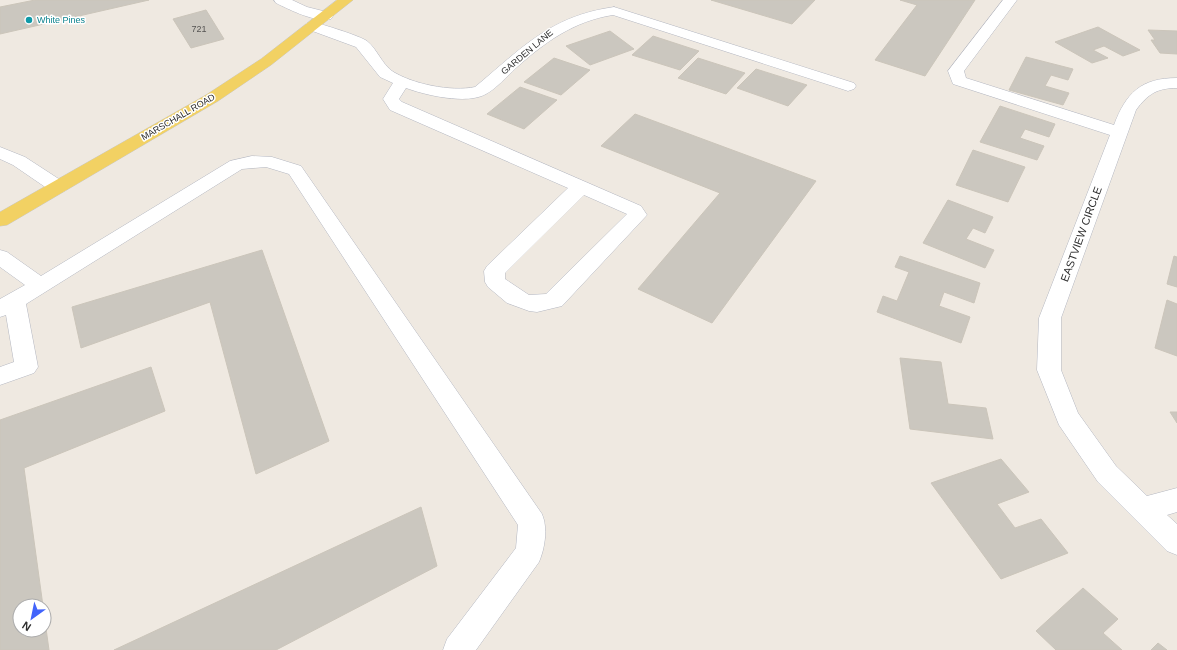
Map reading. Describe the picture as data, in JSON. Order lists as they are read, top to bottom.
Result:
{
  "streets": {
    "main road": ["MARSCHALL ROAD"],
    "street": ["GARDEN LANE", "EASTVIEW CIRCLE"]
  },
  "crossings": [
    ["GARDEN LANE", "MARSCHALL ROAD"]
  ],
  "places": ["White Pines"],
  "house_numbers": ["721"],
  "north": "bottom left"
}
